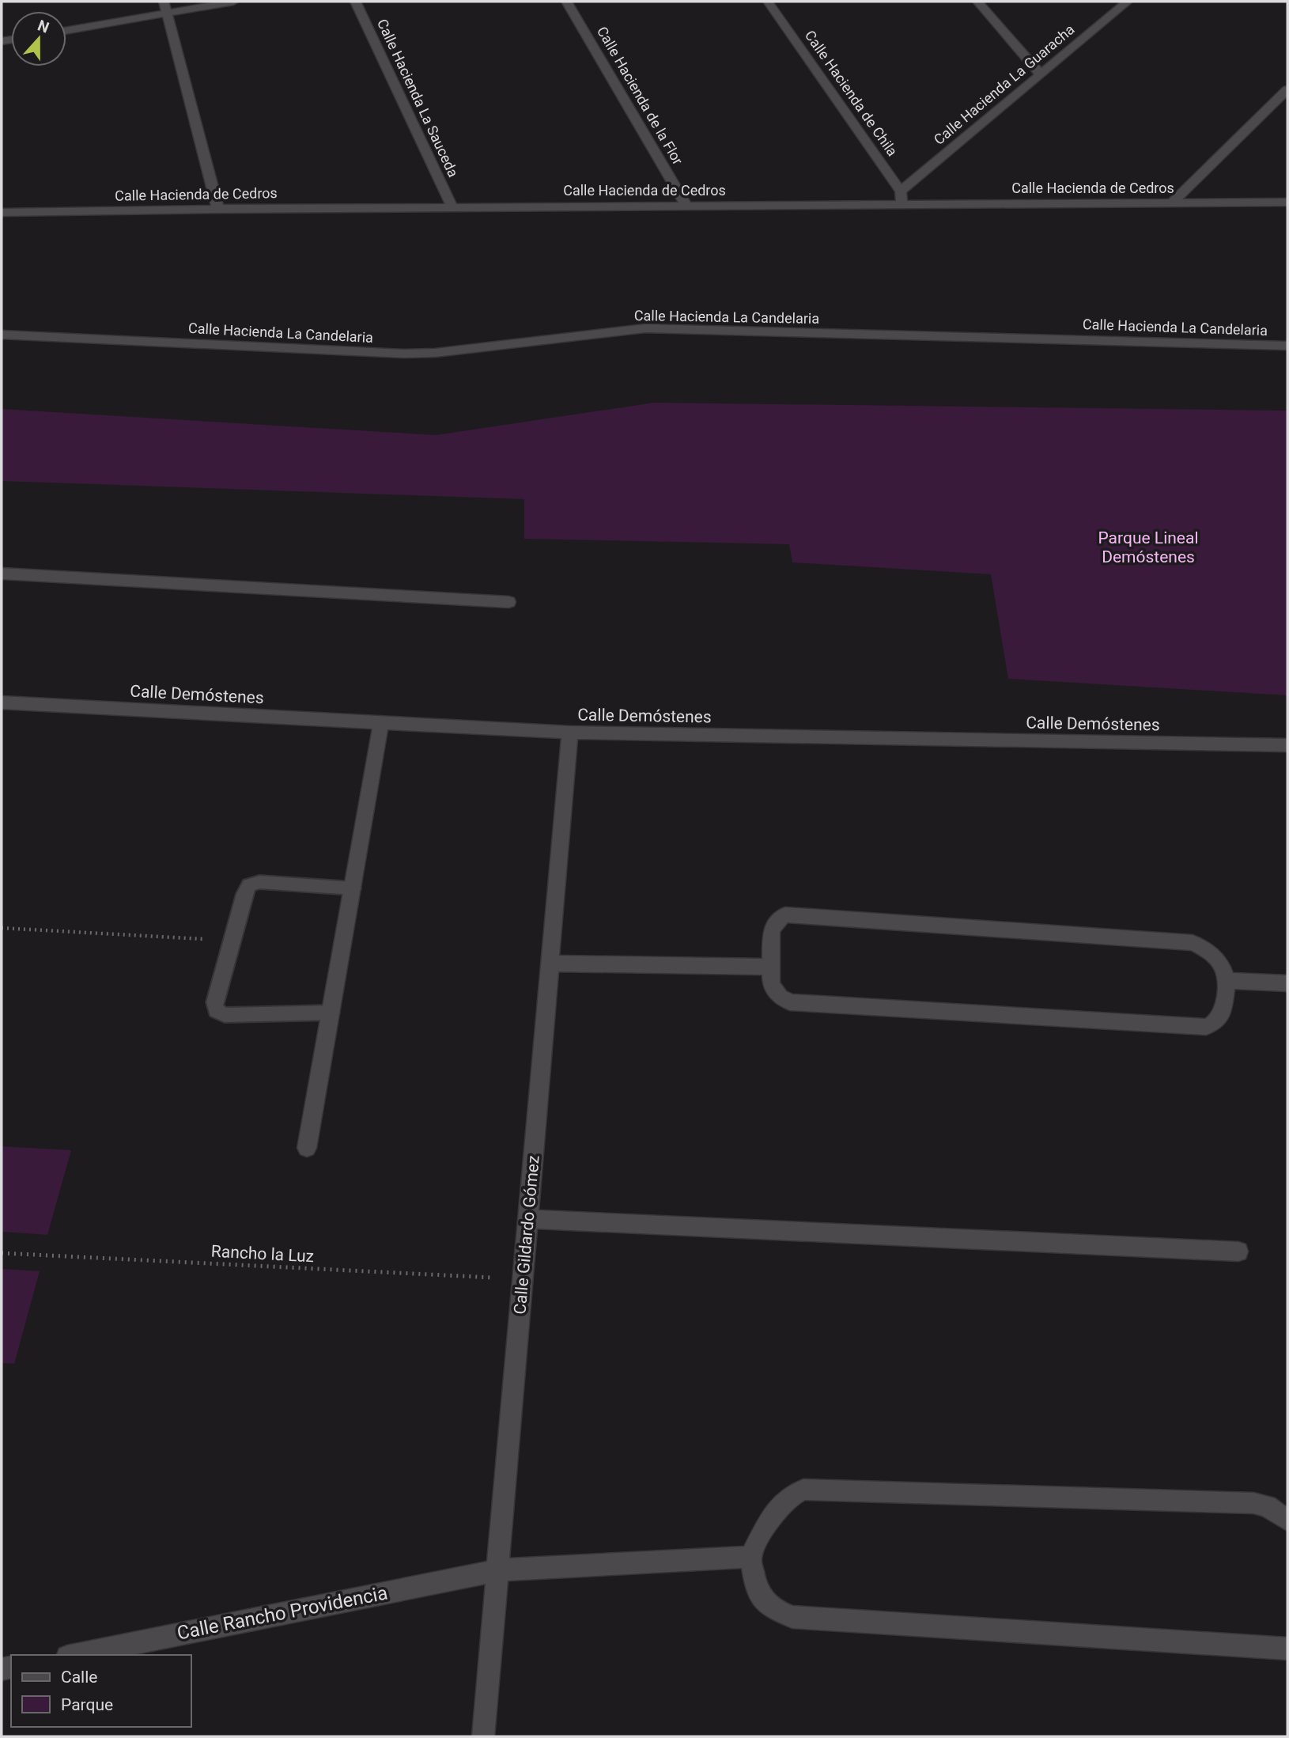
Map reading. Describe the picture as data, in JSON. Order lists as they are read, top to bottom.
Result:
{
  "streets": {
    "street": [
      "Calle Hacienda La Guaracha",
      "Calle Hacienda de Chila",
      "Calle Hacienda de la Flor",
      "Calle Hacienda La Sauceda",
      "Calle Hacienda de Cedros",
      "Calle Hacienda La Candelaria",
      "Calle Demóstenes",
      "Calle Gildardo Gómez",
      "Calle Rancho Providencia"
    ],
    "path": ["Rancho la Luz"]
  },
  "crossings": [
    ["Calle Hacienda La Guaracha", "Calle Hacienda de Chila"],
    ["Calle Hacienda de la Flor", "Calle Hacienda de Cedros"],
    ["Calle Hacienda La Sauceda", "Calle Hacienda de Cedros"],
    ["Calle Demóstenes", "Calle Gildardo Gómez"],
    ["Calle Gildardo Gómez", "Rancho la Luz"],
    ["Calle Gildardo Gómez", "Calle Rancho Providencia"]
  ],
  "parks": ["Parque Lineal Demóstenes"],
  "legend": ["Calle", "Parque"],
  "north": "top"
}
